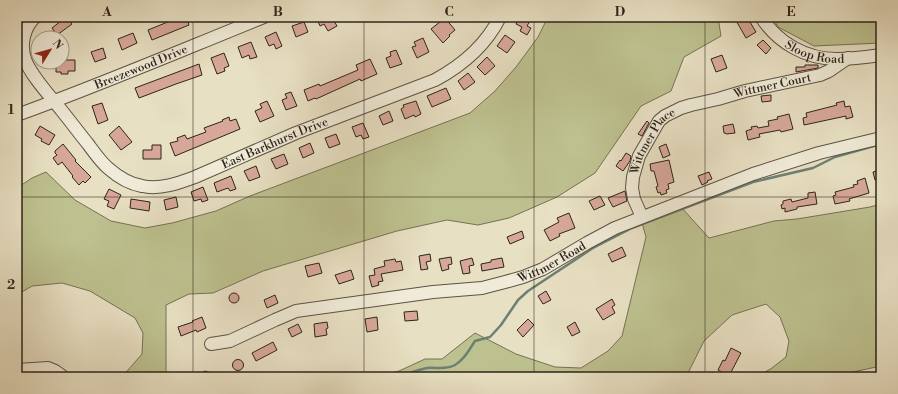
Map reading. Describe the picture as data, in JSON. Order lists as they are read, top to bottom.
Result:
{
  "streets": {
    "street": [
      "Sloop Road",
      "Breezewood Drive",
      "Wittmer Court",
      "East Barkhurst Drive",
      "Wittmer Place",
      "Wittmer Road"
    ]
  },
  "crossings": [
    ["Sloop Road", "Wittmer Court"],
    ["Breezewood Drive", "East Barkhurst Drive"],
    ["Wittmer Court", "Wittmer Place"],
    ["Wittmer Place", "Wittmer Road"]
  ],
  "north": "top right",
  "grid": {
    "columns": [
      "A",
      "B",
      "C",
      "D",
      "E"
    ],
    "rows": ["1", "2"]
  }
}
